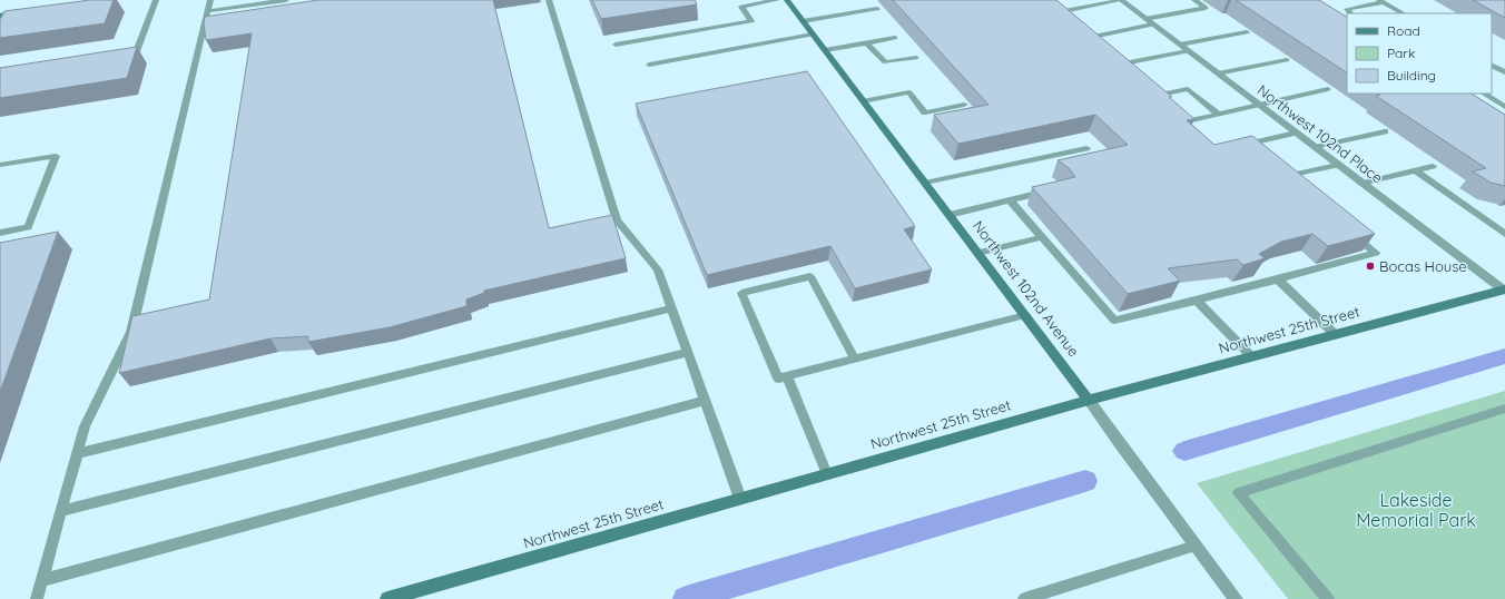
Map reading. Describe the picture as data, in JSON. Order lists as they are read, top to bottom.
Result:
{
  "streets": {
    "main road": ["Northwest 102nd Avenue", "Northwest 25th Street"],
    "street": ["Northwest 102nd Place"]
  },
  "crossings": [
    ["Northwest 102nd Place", "Northwest 25th Street"],
    ["Northwest 102nd Avenue", "Northwest 25th Street"]
  ],
  "parks": ["Lakeside Memorial Park"],
  "places": ["Bocas House"],
  "legend": ["Road", "Park", "Building"]
}
